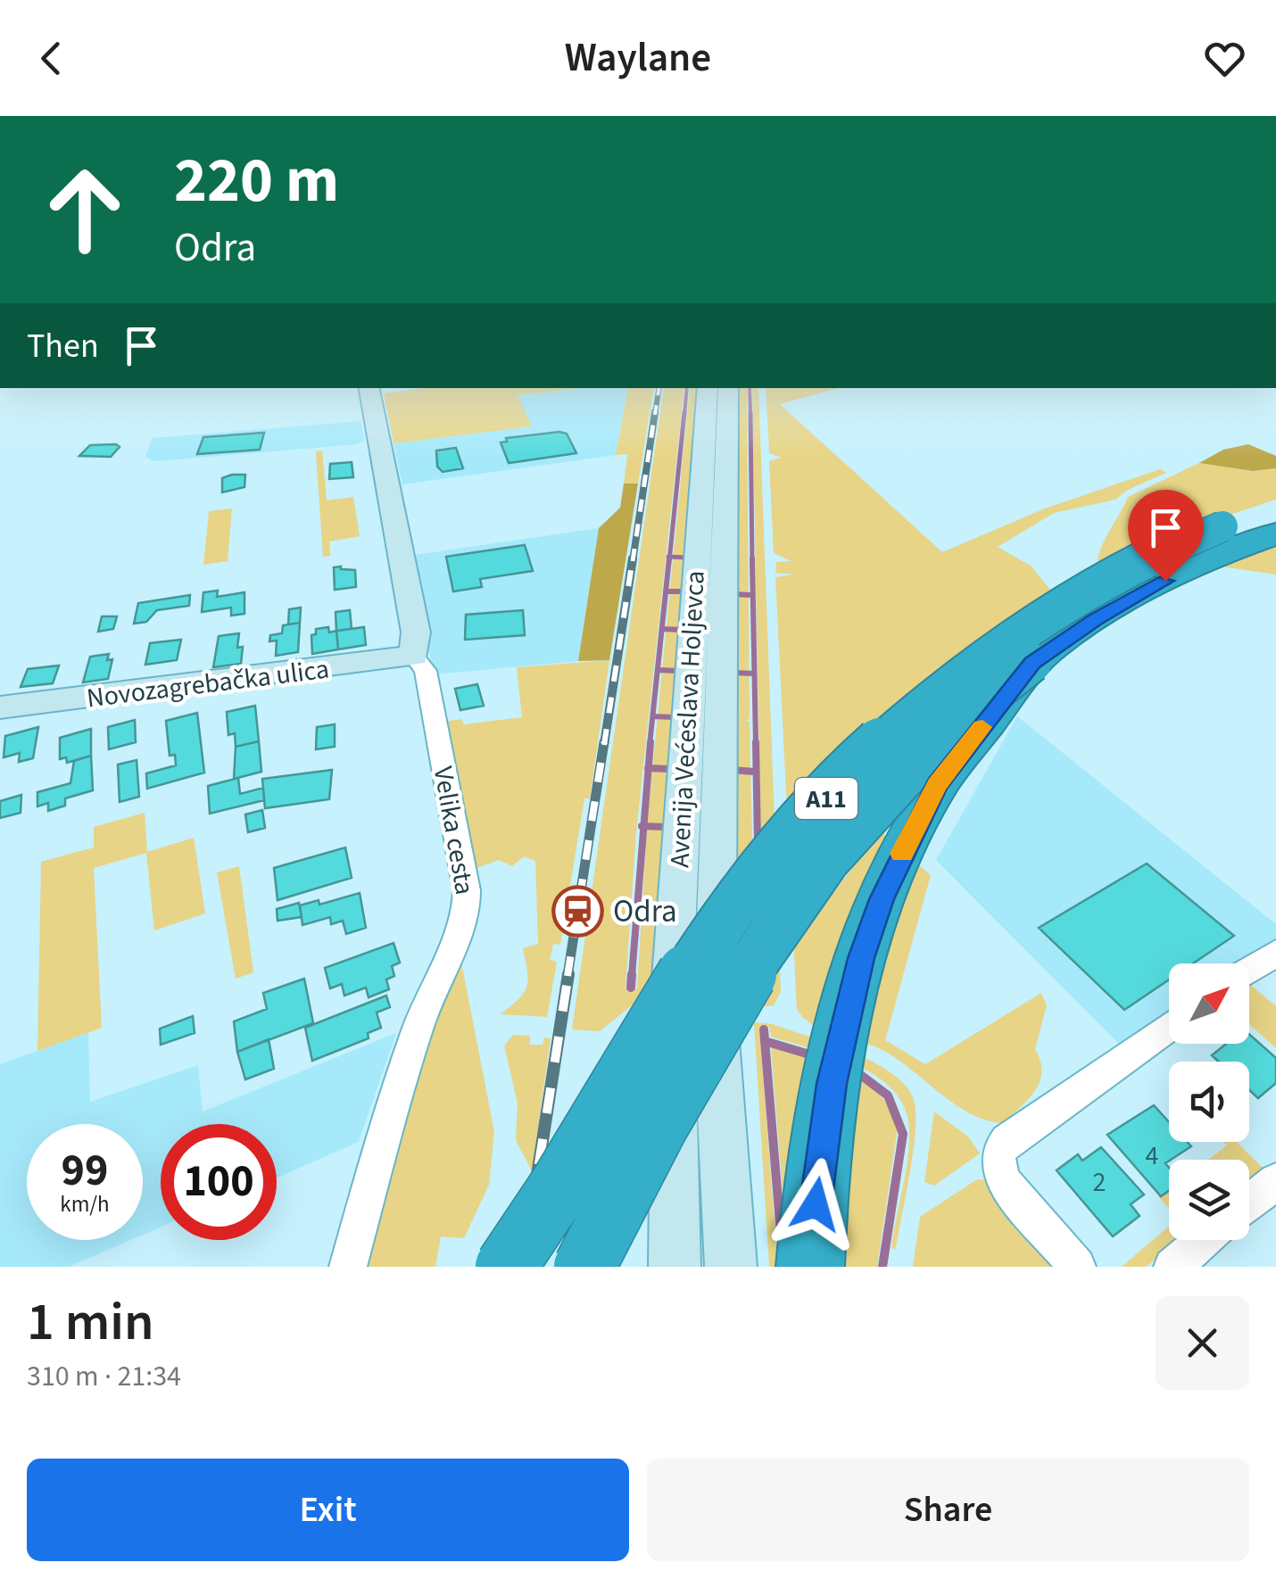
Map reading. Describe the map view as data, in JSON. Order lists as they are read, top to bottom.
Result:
{
  "streets": {
    "highway": ["A11"],
    "main road": ["Novozagrebačka ulica", "Avenija Većeslava Holjevca", "Velika cesta"]
  },
  "crossings": [
    ["Novozagrebačka ulica", "Velika cesta"]
  ],
  "places": {
    "station": ["Odra"]
  },
  "house_numbers": ["4", "2"],
  "north": "top right",
  "page": {
    "header": "Waylane",
    "turn": ["220 m", "Odra"],
    "then": "Then",
    "speed": "99 km/h",
    "limit": "100",
    "heading": ["1 min", "310 m · 21:34"],
    "buttons": ["Exit", "Share"]
  }
}
